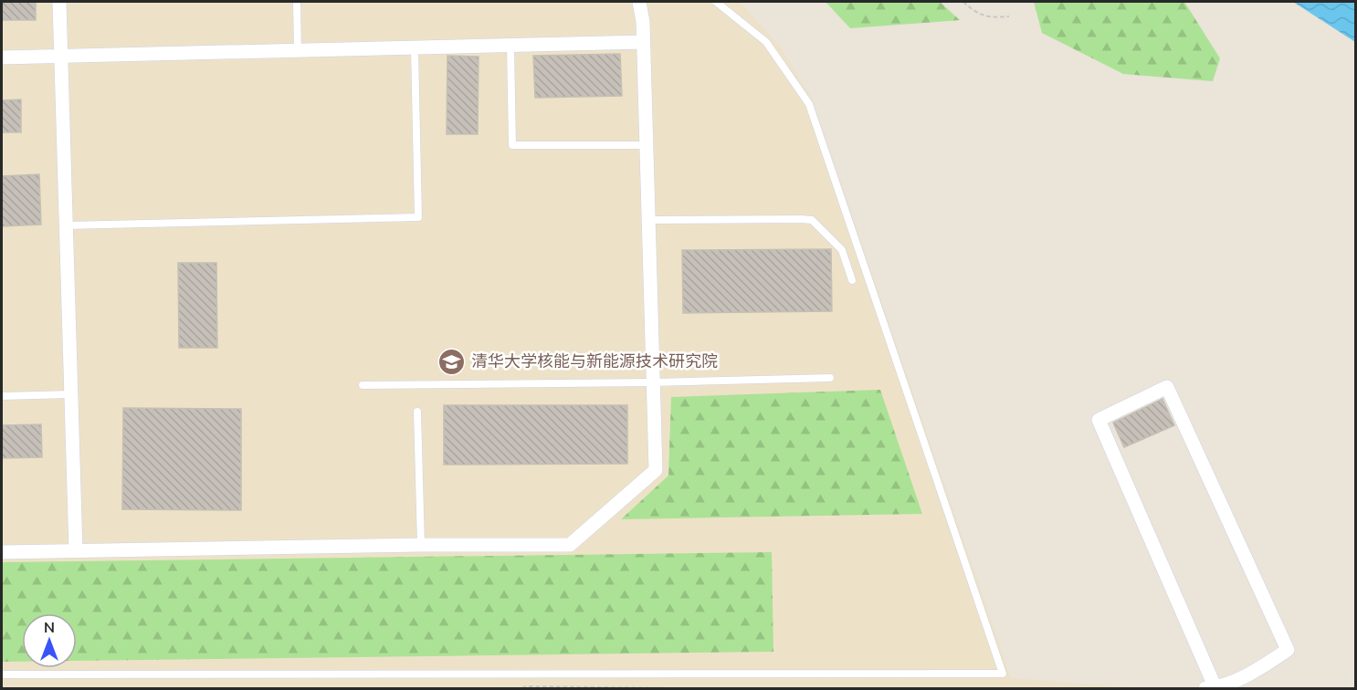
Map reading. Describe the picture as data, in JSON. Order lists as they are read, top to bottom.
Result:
{
  "places": {
    "school or university": ["清华大学核能与新能源技术研究院"]
  },
  "north": "top"
}
